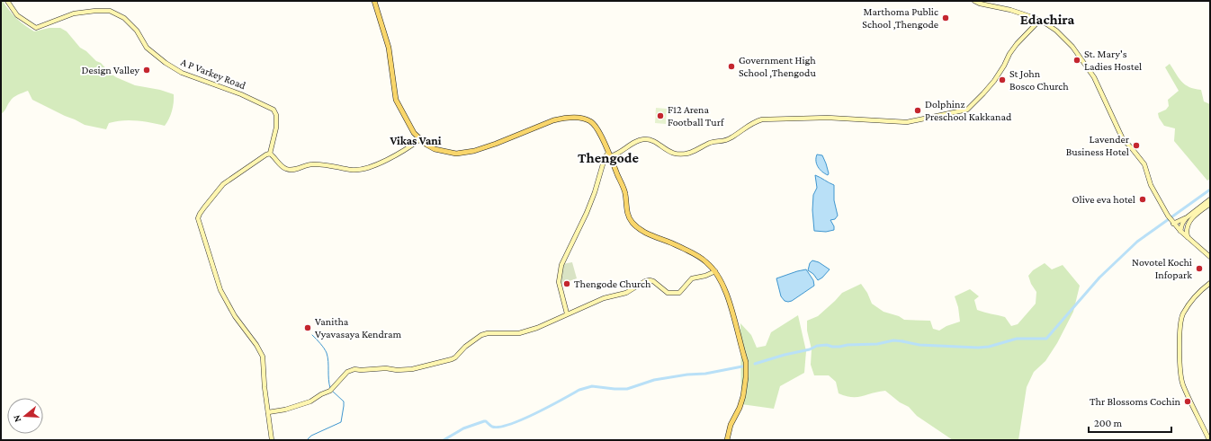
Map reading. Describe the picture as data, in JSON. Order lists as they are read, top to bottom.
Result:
{
  "streets": {
    "main road": ["A P Varkey Road"]
  },
  "districts": ["Edachira", "Vikas Vani", "Thengode"],
  "places": [
    "Marthoma Public School ,Thengode",
    "St. Mary's Ladies Hostel",
    "Government High School ,Thengodu",
    "Design Valley",
    "St John Bosco Church",
    "Dolphinz Preschool Kakkanad",
    "F12 Arena Football Turf",
    "Lavender Business Hotel",
    "Olive eva hotel",
    "Novotel Kochi Infopark",
    "Thengode Church",
    "Vanitha Vyavasaya Kendram",
    "Thr Blossoms Cochin"
  ],
  "scale_bar": "200 m",
  "north": "left"
}
